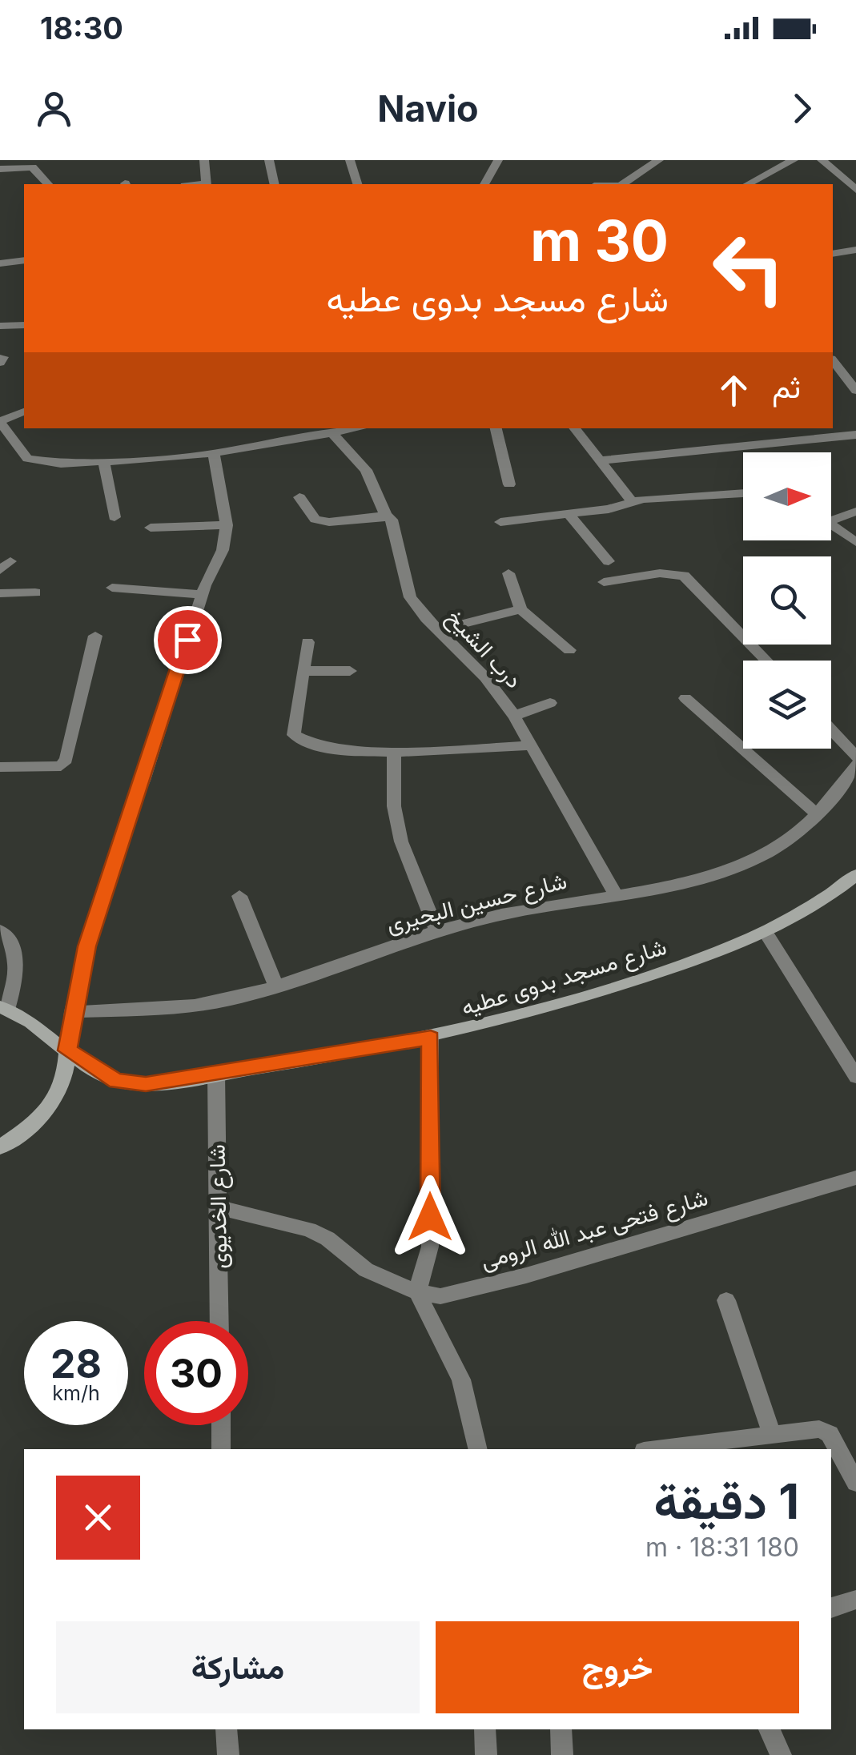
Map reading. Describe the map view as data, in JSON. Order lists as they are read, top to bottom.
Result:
{
  "streets": {
    "street": [
      "درب الشيخ",
      "شارع حسين البحيرى",
      "شارع مسجد بدوى عطيه",
      "شارع الخديوى",
      "شارع فتحى عبد الله الرومى"
    ]
  },
  "crossings": [
    ["درب الشيخ", "شارع حسين البحيرى"],
    ["شارع مسجد بدوى عطيه", "شارع الخديوى"],
    ["شارع الخديوى", "شارع فتحى عبد الله الرومى"]
  ],
  "north": "right",
  "page": {
    "status": "18:30",
    "header": "Navio",
    "turn": ["30 m", "شارع مسجد بدوى عطيه"],
    "then": "ثم",
    "speed": "28 km/h",
    "limit": "30",
    "heading": ["1 دقيقة", "180 m · 18:31"],
    "buttons": ["خروج", "مشاركة"]
  }
}
